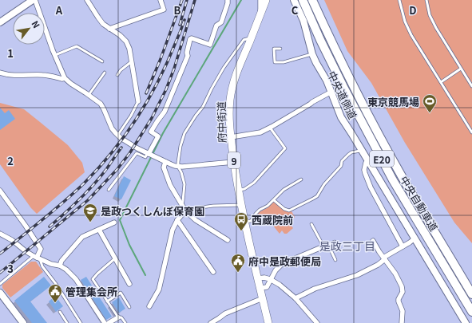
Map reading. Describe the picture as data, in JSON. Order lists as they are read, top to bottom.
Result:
{
  "streets": {
    "highway": ["E20", "中央自動車道"],
    "main road": ["府中街道", "9"],
    "street": ["中央道側道"]
  },
  "districts": ["是政三丁目"],
  "places": {
    "sports": ["東京競馬場"],
    "school or university": ["是政つくしんぼ保育園"],
    "bus stop": ["西蔵院前"],
    "public building": ["府中是政郵便局", "管理集会所"]
  },
  "north": "top right",
  "grid": {
    "columns": [
      "A",
      "B",
      "C",
      "D"
    ],
    "rows": ["1", "2", "3"]
  }
}
